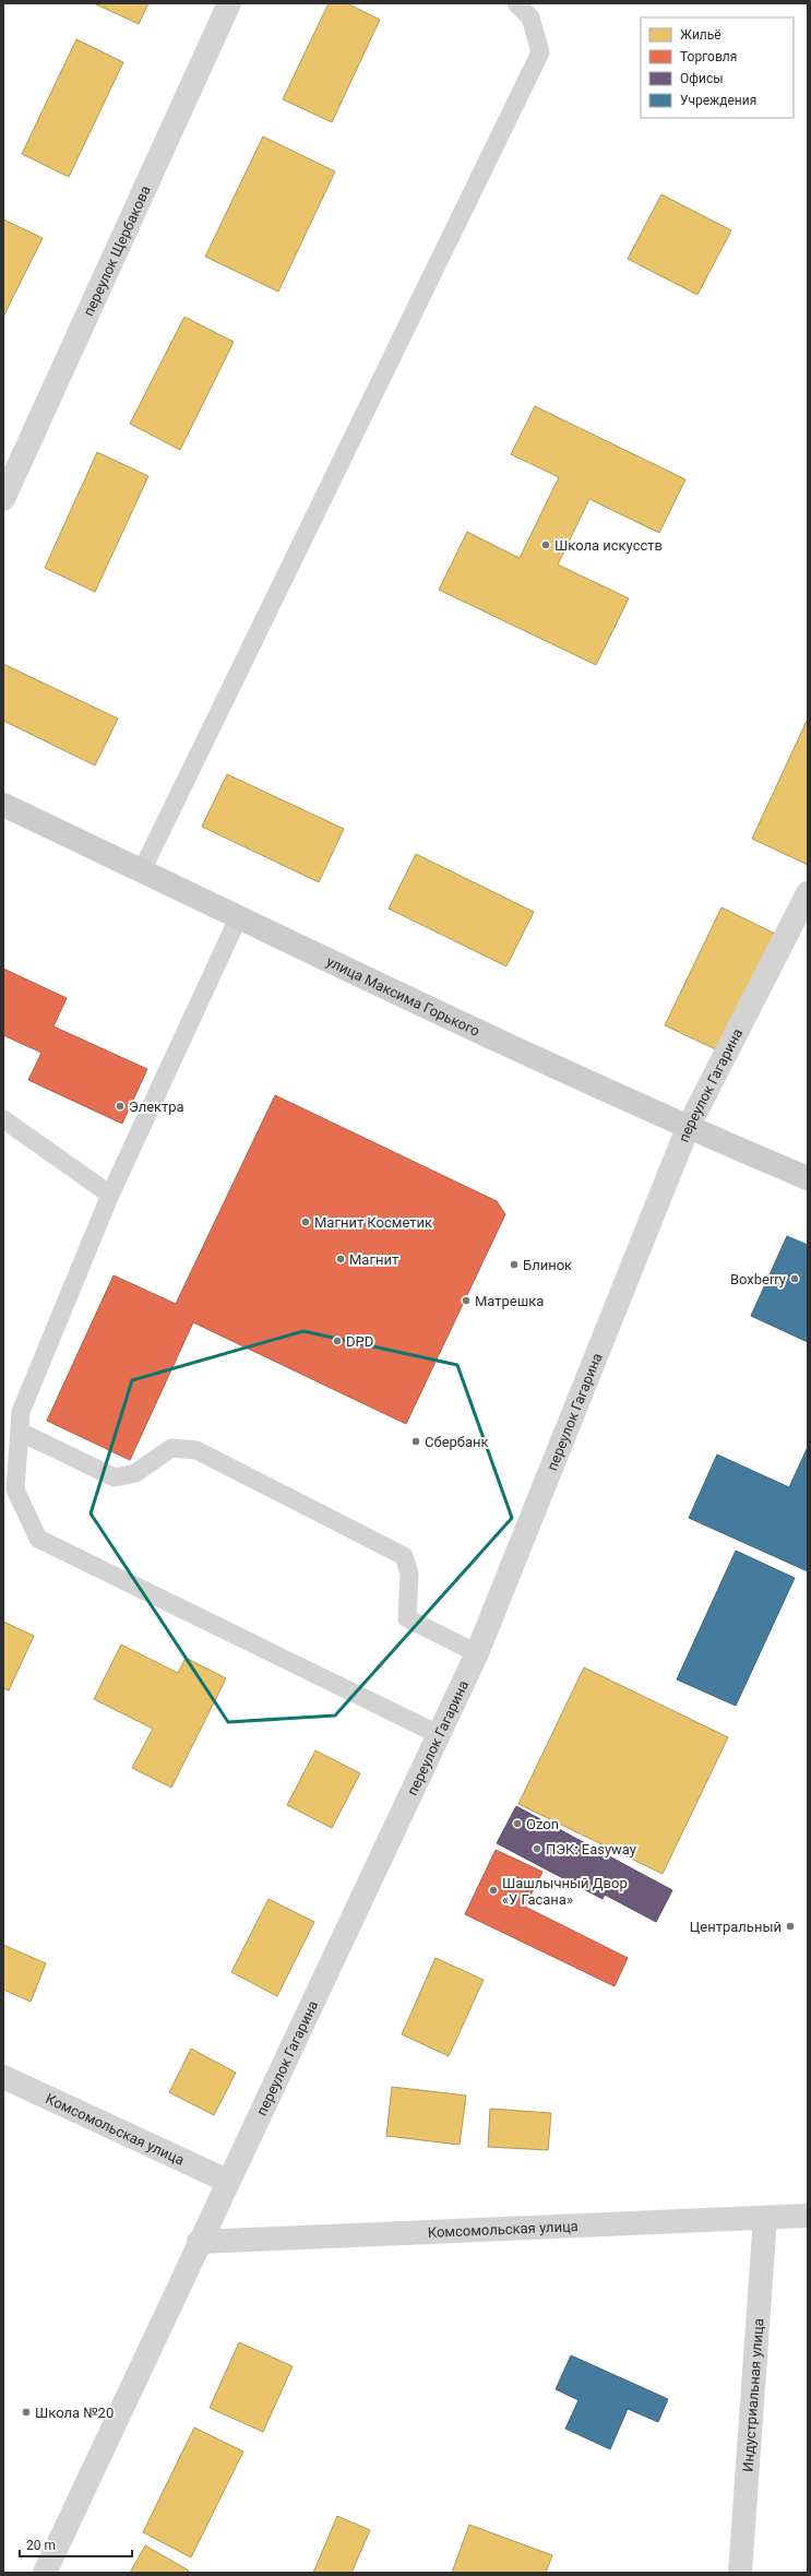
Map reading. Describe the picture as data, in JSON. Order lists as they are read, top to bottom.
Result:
{
  "streets": {
    "main road": ["улица Максима Горького"],
    "street": [
      "переулок Щербакова",
      "переулок Гагарина",
      "Комсомольская улица",
      "Индустриальная улица"
    ]
  },
  "crossings": [
    ["улица Максима Горького", "переулок Гагарина"],
    ["переулок Гагарина", "Комсомольская улица"],
    ["Комсомольская улица", "Индустриальная улица"]
  ],
  "places": [
    "Школа искусств",
    "Электра",
    "Магнит Косметик",
    "Магнит",
    "Блинок",
    "Boxberry",
    "Матрешка",
    "DPD",
    "Сбербанк",
    "Ozon",
    "ПЭК: Easyway",
    "Шашлычный Двор «У Гасана»",
    "Центральный",
    "Школа №20"
  ],
  "legend": [
    "Жильё",
    "Торговля",
    "Офисы",
    "Учреждения"
  ],
  "scale_bar": "20 m"
}
